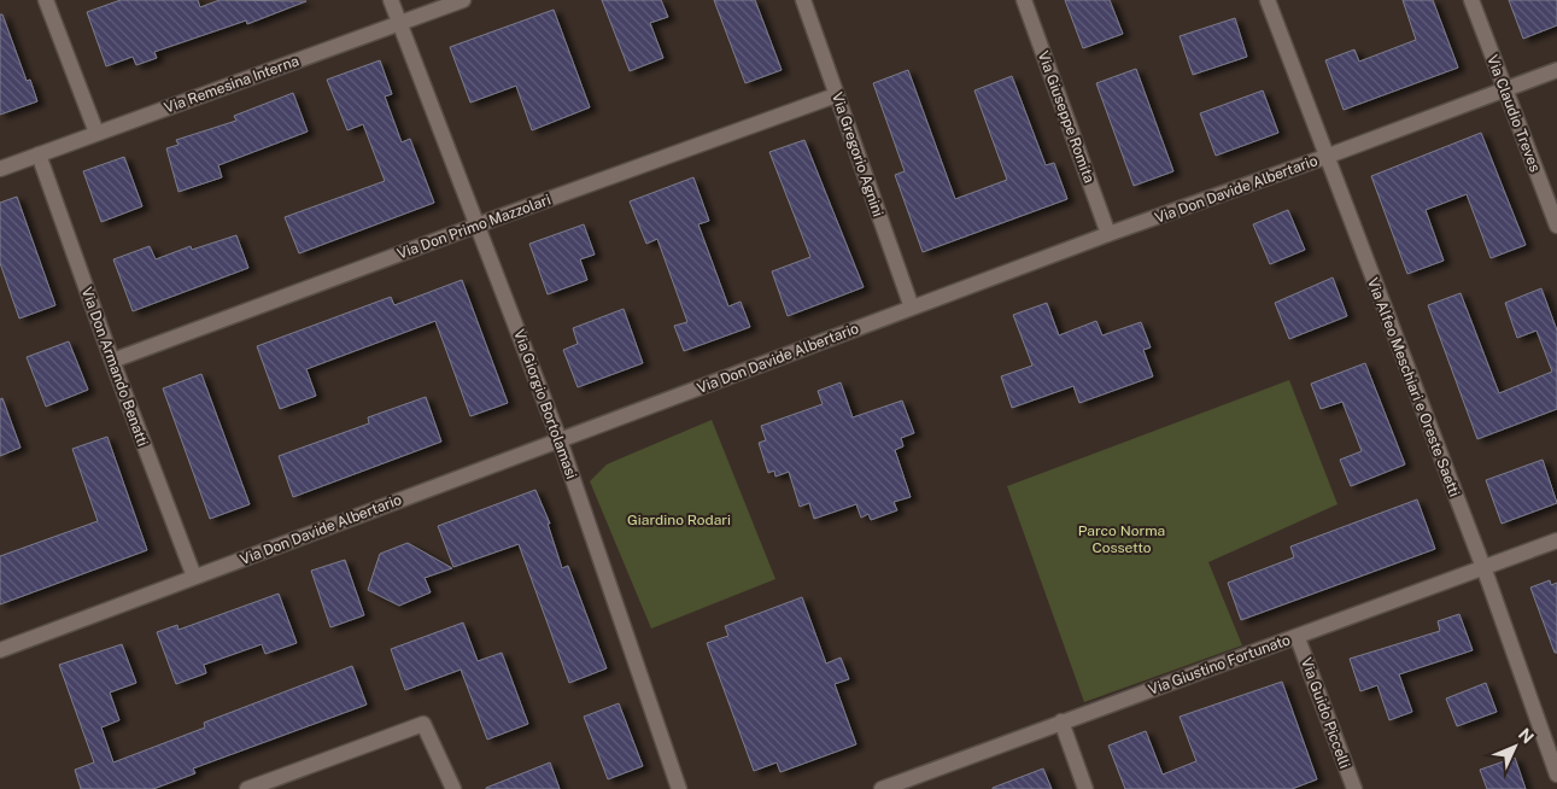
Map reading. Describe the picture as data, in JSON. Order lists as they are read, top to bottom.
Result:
{
  "streets": {
    "street": [
      "Via Remesina Interna",
      "Via Claudio Treves",
      "Via Giuseppe Romita",
      "Via Gregorio Agnini",
      "Via Don Davide Albertario",
      "Via Don Primo Mazzolari",
      "Via Don Armando Benatti",
      "Via Alfeo Meschiari e Oreste Saetti",
      "Via Giorgio Bortolamasi",
      "Via Giustino Fortunato",
      "Via Guido Piccelli"
    ]
  },
  "crossings": [
    ["Via Remesina Interna", "Via Don Armando Benatti"],
    ["Via Remesina Interna", "Via Giorgio Bortolamasi"],
    ["Via Claudio Treves", "Via Don Davide Albertario"],
    ["Via Giuseppe Romita", "Via Don Davide Albertario"],
    ["Via Gregorio Agnini", "Via Don Davide Albertario"],
    ["Via Gregorio Agnini", "Via Don Primo Mazzolari"],
    ["Via Don Davide Albertario", "Via Don Armando Benatti"],
    ["Via Don Davide Albertario", "Via Alfeo Meschiari e Oreste Saetti"],
    ["Via Don Davide Albertario", "Via Giorgio Bortolamasi"],
    ["Via Don Primo Mazzolari", "Via Don Armando Benatti"],
    ["Via Don Primo Mazzolari", "Via Giorgio Bortolamasi"],
    ["Via Alfeo Meschiari e Oreste Saetti", "Via Giustino Fortunato"],
    ["Via Giustino Fortunato", "Via Guido Piccelli"]
  ],
  "parks": ["Giardino Rodari", "Parco Norma Cossetto"],
  "north": "top right"
}
